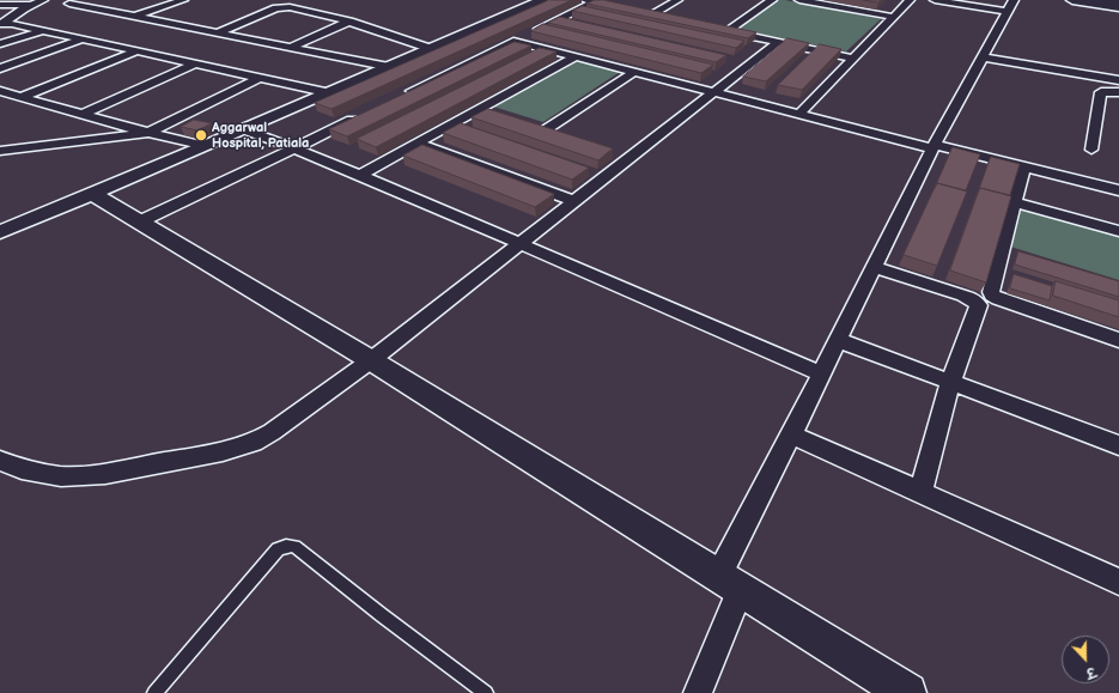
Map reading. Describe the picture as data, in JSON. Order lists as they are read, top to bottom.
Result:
{
  "places": ["Aggarwal Hospital, Patiala"],
  "north": "bottom"
}
